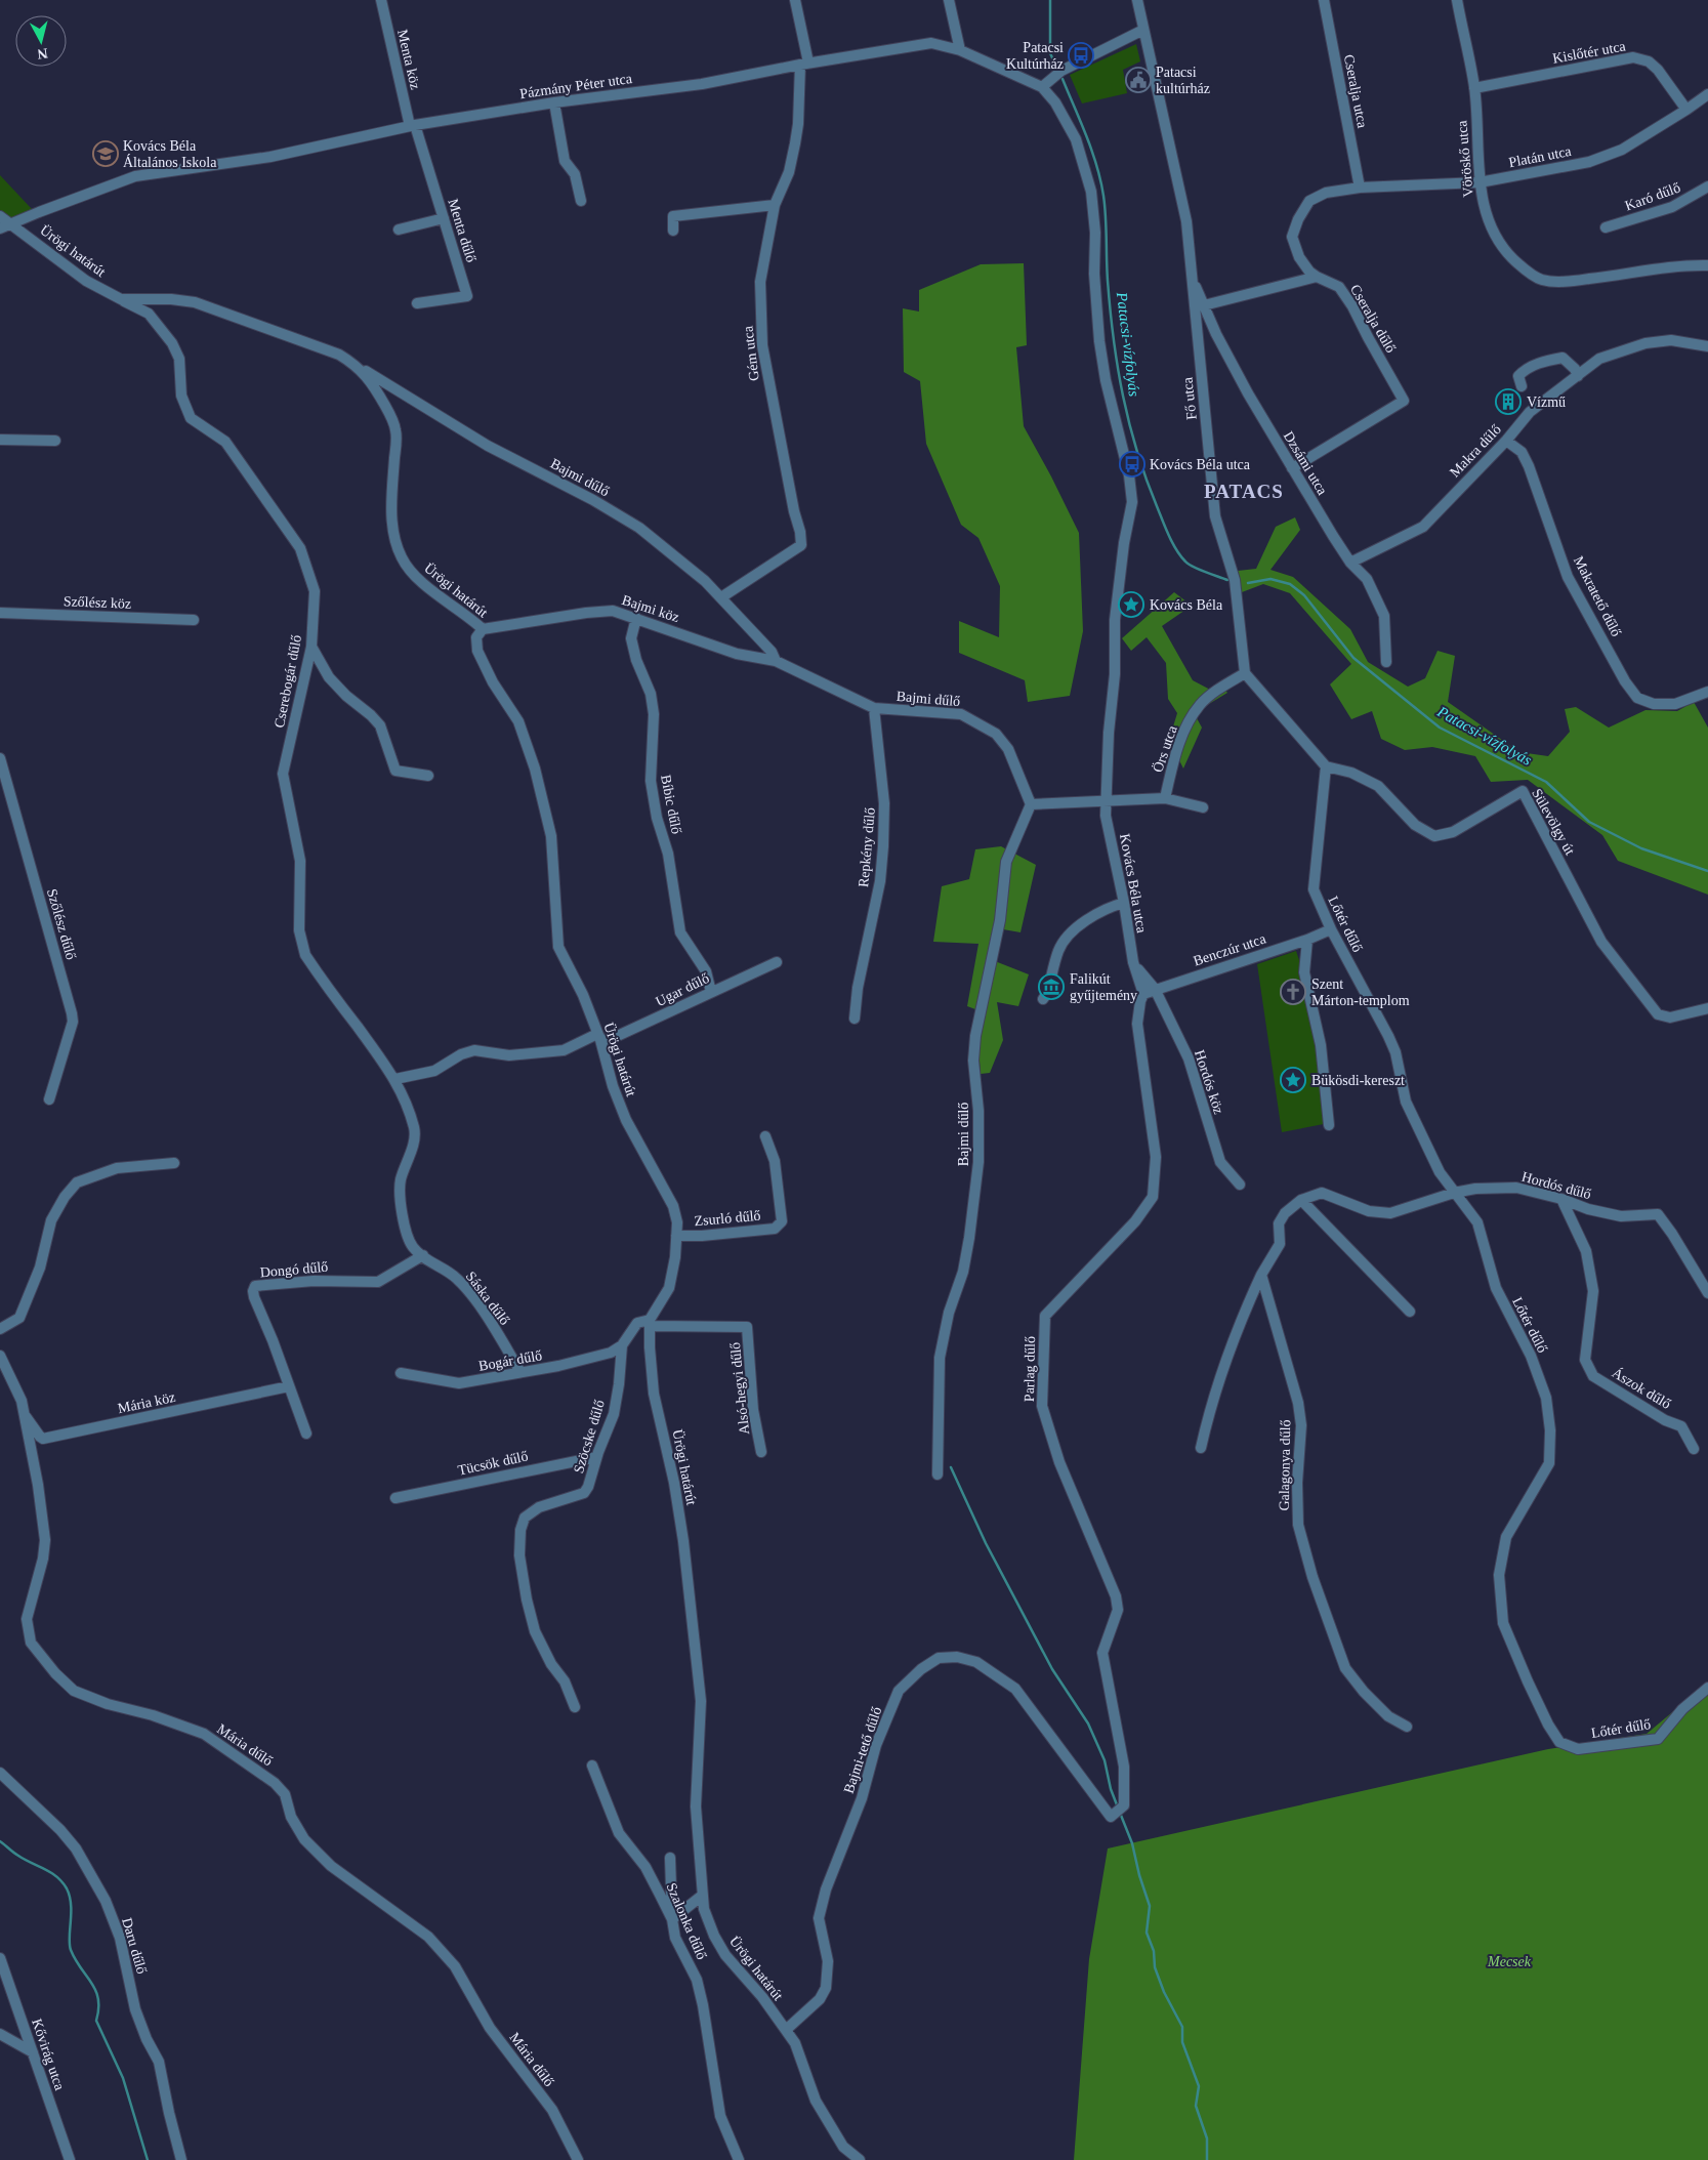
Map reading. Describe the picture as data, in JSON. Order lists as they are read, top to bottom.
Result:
{
  "streets": {
    "street": [
      "Kislőtér utca",
      "Menta köz",
      "Pázmány Péter utca",
      "Cseralja utca",
      "Platán utca",
      "Vöröskő utca",
      "Karó dűlő",
      "Menta dűlő",
      "Ürögi határút",
      "Cseralja dűlő",
      "Gém utca",
      "Fő utca",
      "Makra dűlő",
      "Dzsámi utca",
      "Bajmi dűlő",
      "Makratető dűlő",
      "Szőlész köz",
      "Bajmi köz",
      "Cserebogár dűlő",
      "Örs utca",
      "Bíbic dűlő",
      "Sülevölgy út",
      "Repkény dűlő",
      "Kovács Béla utca",
      "Szőlész dűlő",
      "Lőtér dűlő",
      "Benczúr utca",
      "Ugar dűlő",
      "Hordós köz",
      "Hordós dűlő",
      "Zsurló dűlő",
      "Dongó dűlő",
      "Sáska dűlő",
      "Bogár dűlő",
      "Parlag dűlő",
      "Alsó-hegyi dűlő",
      "Ászok dűlő",
      "Mária köz",
      "Szöcske dűlő",
      "Tücsök dűlő",
      "Galagonya dűlő",
      "Mária dűlő",
      "Bajmi-tető dűlő",
      "Szalonka dűlő",
      "Daru dűlő",
      "Kővirág utca"
    ]
  },
  "crossings": [
    ["Kislőtér utca", "Platán utca"],
    ["Kislőtér utca", "Vöröskő utca"],
    ["Menta köz", "Pázmány Péter utca"],
    ["Menta köz", "Menta dűlő"],
    ["Pázmány Péter utca", "Menta dűlő"],
    ["Pázmány Péter utca", "Ürögi határút"],
    ["Pázmány Péter utca", "Gém utca"],
    ["Pázmány Péter utca", "Kovács Béla utca"],
    ["Cseralja utca", "Platán utca"],
    ["Cseralja utca", "Cseralja dűlő"],
    ["Platán utca", "Vöröskő utca"],
    ["Platán utca", "Cseralja dűlő"],
    ["Ürögi határút", "Bajmi dűlő"],
    ["Ürögi határút", "Bajmi köz"],
    ["Ürögi határút", "Cserebogár dűlő"],
    ["Ürögi határút", "Ugar dűlő"],
    ["Ürögi határút", "Zsurló dűlő"],
    ["Ürögi határút", "Alsó-hegyi dűlő"],
    ["Ürögi határút", "Szöcske dűlő"],
    ["Ürögi határút", "Bajmi-tető dűlő"],
    ["Cseralja dűlő", "Dzsámi utca"],
    ["Gém utca", "Bajmi dűlő"],
    ["Fő utca", "Dzsámi utca"],
    ["Fő utca", "Örs utca"],
    ["Makra dűlő", "Dzsámi utca"],
    ["Makra dűlő", "Makratető dűlő"],
    ["Bajmi dűlő", "Bajmi köz"],
    ["Bajmi dűlő", "Repkény dűlő"],
    ["Bajmi köz", "Bíbic dűlő"],
    ["Cserebogár dűlő", "Ugar dűlő"],
    ["Cserebogár dűlő", "Sáska dűlő"],
    ["Bíbic dűlő", "Ugar dűlő"],
    ["Sülevölgy út", "Lőtér dűlő"],
    ["Kovács Béla utca", "Benczúr utca"],
    ["Kovács Béla utca", "Hordós köz"],
    ["Kovács Béla utca", "Parlag dűlő"],
    ["Lőtér dűlő", "Benczúr utca"],
    ["Lőtér dűlő", "Hordós dűlő"],
    ["Benczúr utca", "Hordós köz"],
    ["Benczúr utca", "Parlag dűlő"],
    ["Ugar dűlő", "Sáska dűlő"],
    ["Hordós dűlő", "Ászok dűlő"],
    ["Hordós dűlő", "Galagonya dűlő"],
    ["Dongó dűlő", "Sáska dűlő"],
    ["Dongó dűlő", "Mária köz"],
    ["Sáska dűlő", "Bogár dűlő"],
    ["Bogár dűlő", "Szöcske dűlő"],
    ["Parlag dűlő", "Bajmi-tető dűlő"],
    ["Alsó-hegyi dűlő", "Szöcske dűlő"],
    ["Mária köz", "Mária dűlő"],
    ["Szöcske dűlő", "Tücsök dűlő"]
  ],
  "districts": ["PATACS"],
  "water": ["Patacsi-vízfolyás"],
  "parks": ["Mecsek"],
  "places": {
    "bus stop": ["Patacsi Kultúrház", "Kovács Béla utca"],
    "public building": ["Patacsi kultúrház"],
    "school or university": ["Kovács Béla Általános Iskola"],
    "building": ["Vízmű"],
    "place": ["Kovács Béla", "Bükösdi-kereszt"],
    "museum": ["Falikút gyűjtemény"],
    "church": ["Szent Márton-templom"]
  },
  "north": "bottom"
}
